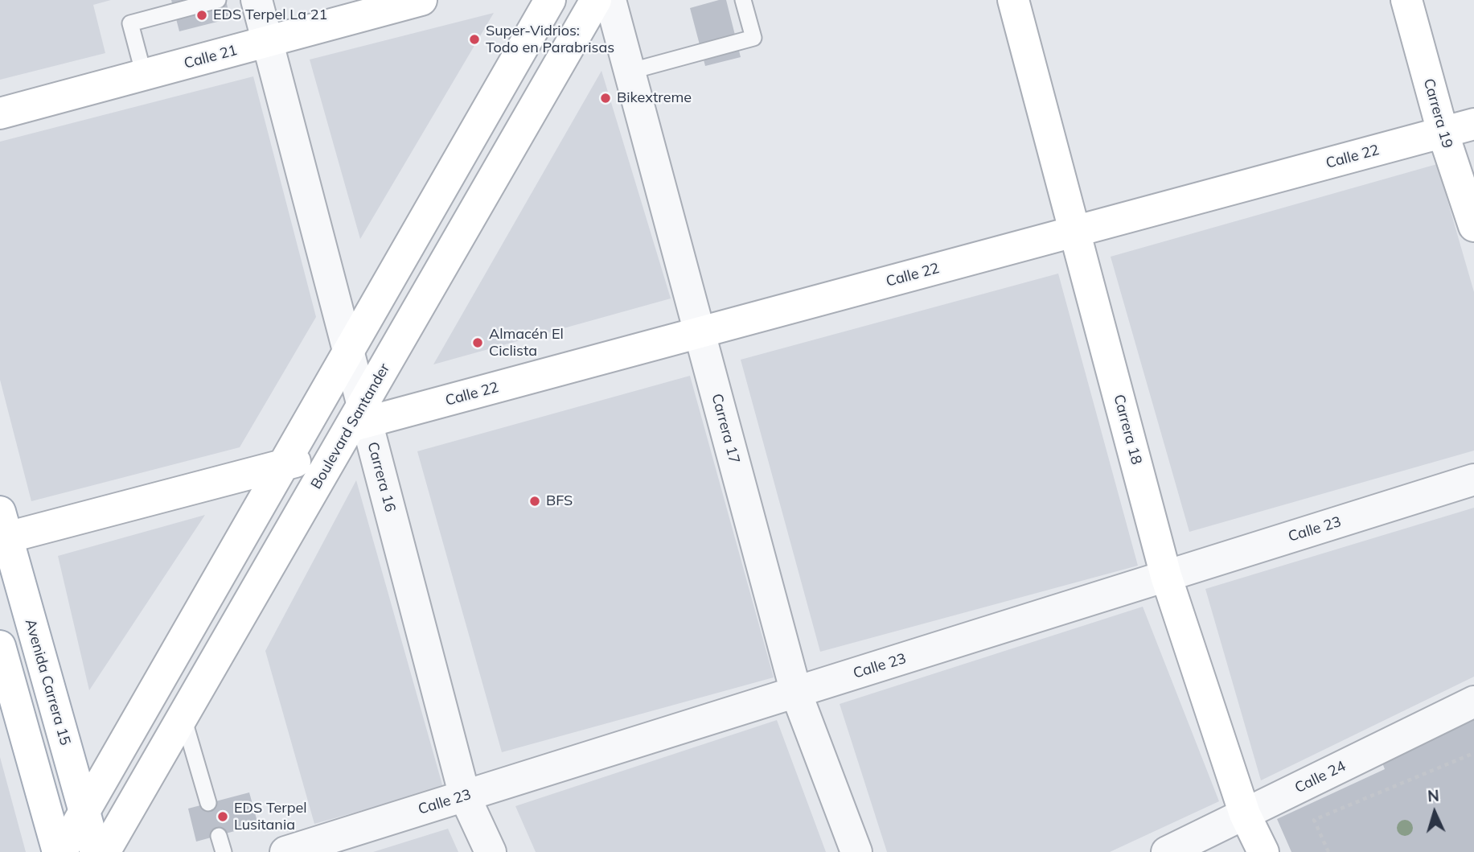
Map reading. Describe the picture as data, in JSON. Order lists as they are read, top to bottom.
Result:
{
  "streets": {
    "street": [
      "Calle 21",
      "Carrera 19",
      "Calle 22",
      "Boulevard Santander",
      "Carrera 17",
      "Carrera 18",
      "Carrera 16",
      "Calle 23",
      "Avenida Carrera 15",
      "Calle 24"
    ]
  },
  "crossings": [
    ["Calle 21", "Carrera 16"],
    ["Carrera 19", "Calle 22"],
    ["Calle 22", "Boulevard Santander"],
    ["Calle 22", "Carrera 17"],
    ["Calle 22", "Carrera 18"],
    ["Calle 22", "Carrera 16"],
    ["Calle 22", "Avenida Carrera 15"],
    ["Boulevard Santander", "Carrera 16"],
    ["Carrera 17", "Calle 23"],
    ["Carrera 18", "Calle 23"],
    ["Carrera 18", "Calle 24"],
    ["Carrera 16", "Calle 23"]
  ],
  "places": [
    "EDS Terpel La 21",
    "Super-Vidrios: Todo en Parabrisas",
    "Bikextreme",
    "Almacén El Ciclista",
    "BFS",
    "EDS Terpel Lusitania"
  ],
  "north": "top"
}
